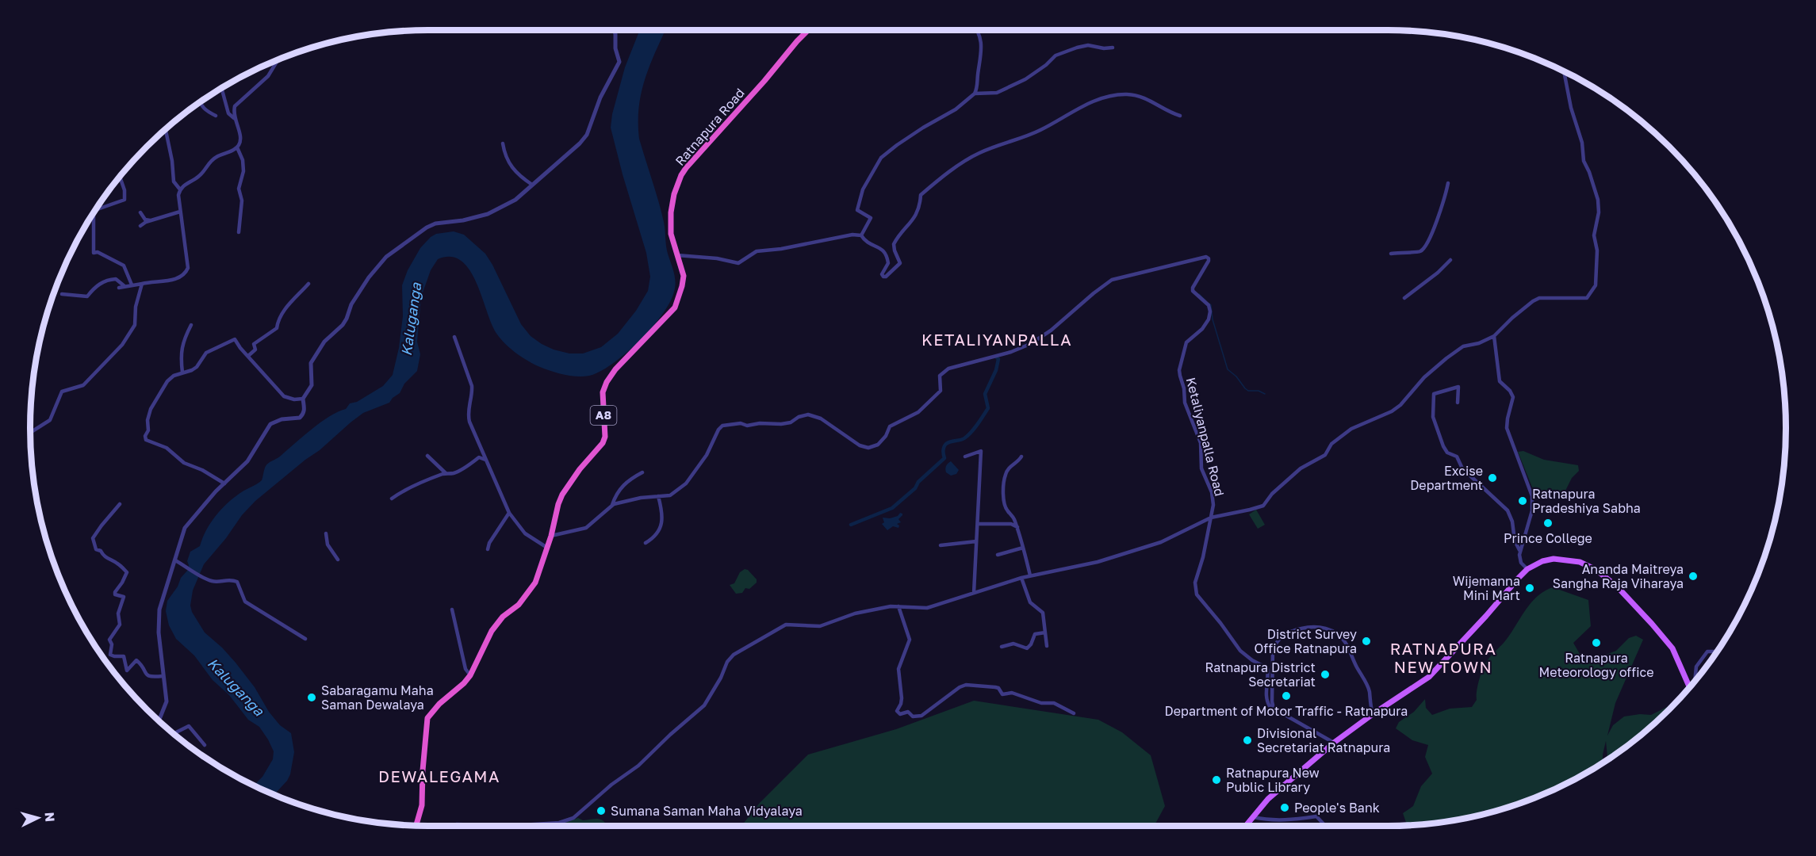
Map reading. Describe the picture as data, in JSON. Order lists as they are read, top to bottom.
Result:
{
  "streets": {
    "highway": ["Ratnapura Road", "A8"],
    "street": ["Ketaliyanpalla Road"]
  },
  "crossings": [
    ["Ratnapura Road", "Ketaliyanpalla Road"]
  ],
  "districts": ["KETALIYANPALLA", "RATNAPURA NEW TOWN", "DEWALEGAMA"],
  "water": ["Kaluganga"],
  "places": [
    "Excise Department",
    "Ratnapura Pradeshiya Sabha",
    "Prince College",
    "Ananda Maitreya Sangha Raja Viharaya",
    "Wijemanna Mini Mart",
    "District Survey Office Ratnapura",
    "Ratnapura Meteorology office",
    "Ratnapura District Secretariat",
    "Department of Motor Traffic - Ratnapura",
    "Sabaragamu Maha Saman Dewalaya",
    "Divisional Secretariat Ratnapura",
    "Ratnapura New Public Library",
    "People's Bank",
    "Sumana Saman Maha Vidyalaya"
  ],
  "north": "right"
}
